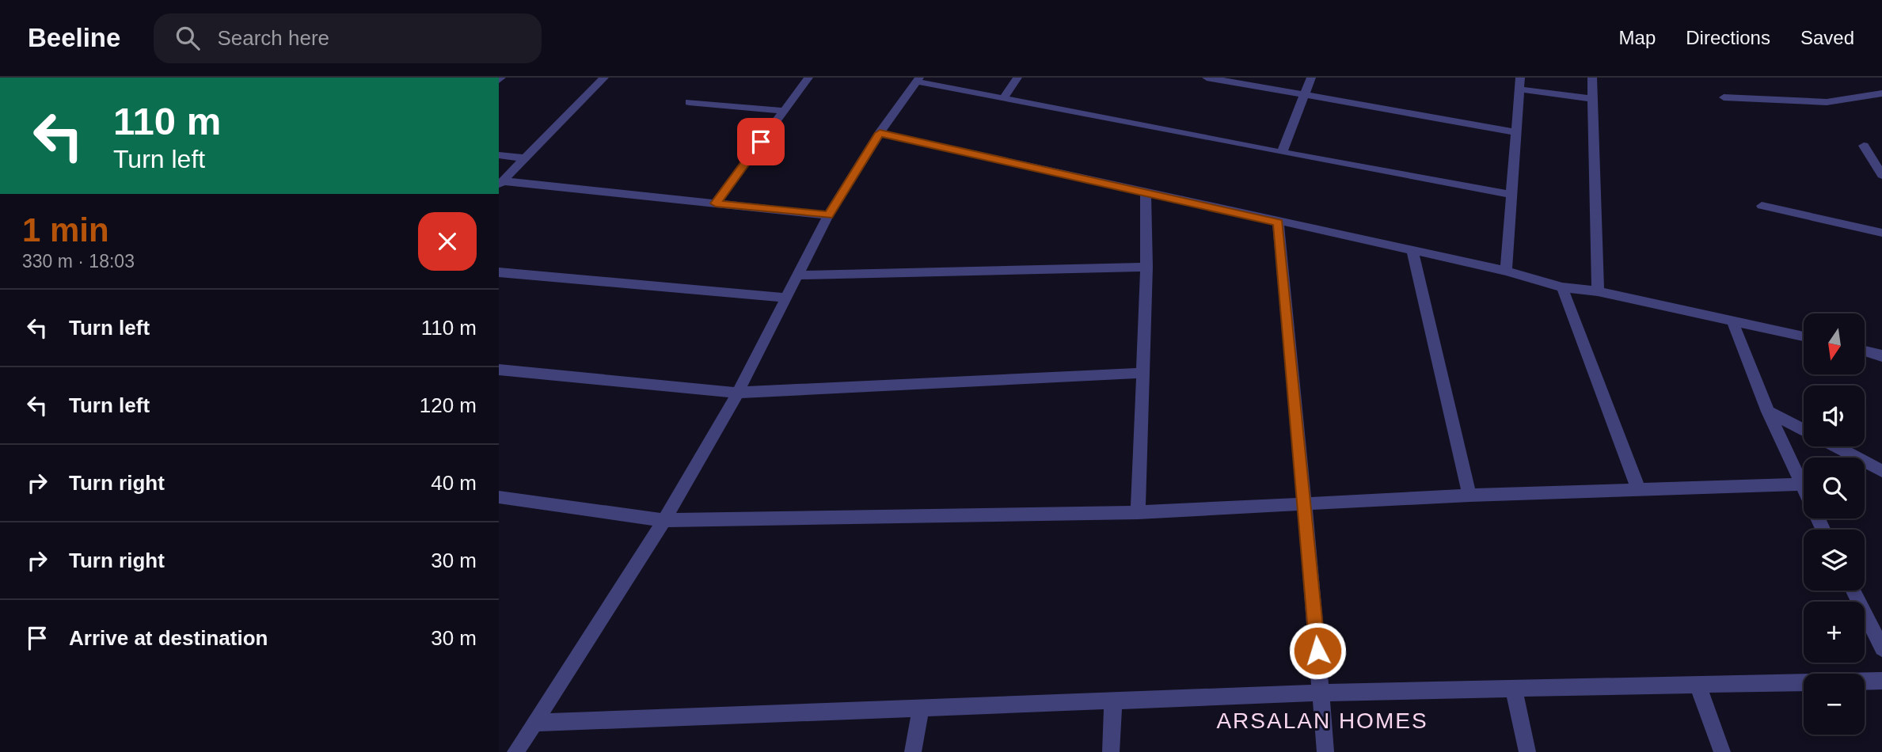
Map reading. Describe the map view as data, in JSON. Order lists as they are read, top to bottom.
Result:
{
  "districts": ["ARSALAN HOMES"],
  "north": "bottom",
  "page": {
    "header": "Beeline",
    "search": "Search here",
    "nav": ["Map", "Directions", "Saved"],
    "turn": ["110 m", "Turn left"],
    "heading": ["1 min", "330 m · 18:03"],
    "list": [
      {
        "name": "Turn left",
        "value": "110 m"
      },
      {
        "name": "Turn left",
        "value": "120 m"
      },
      {
        "name": "Turn right",
        "value": "40 m"
      },
      {
        "name": "Turn right",
        "value": "30 m"
      },
      {
        "name": "Arrive at destination",
        "value": "30 m"
      }
    ],
    "map_buttons": ["+", "−"]
  }
}
